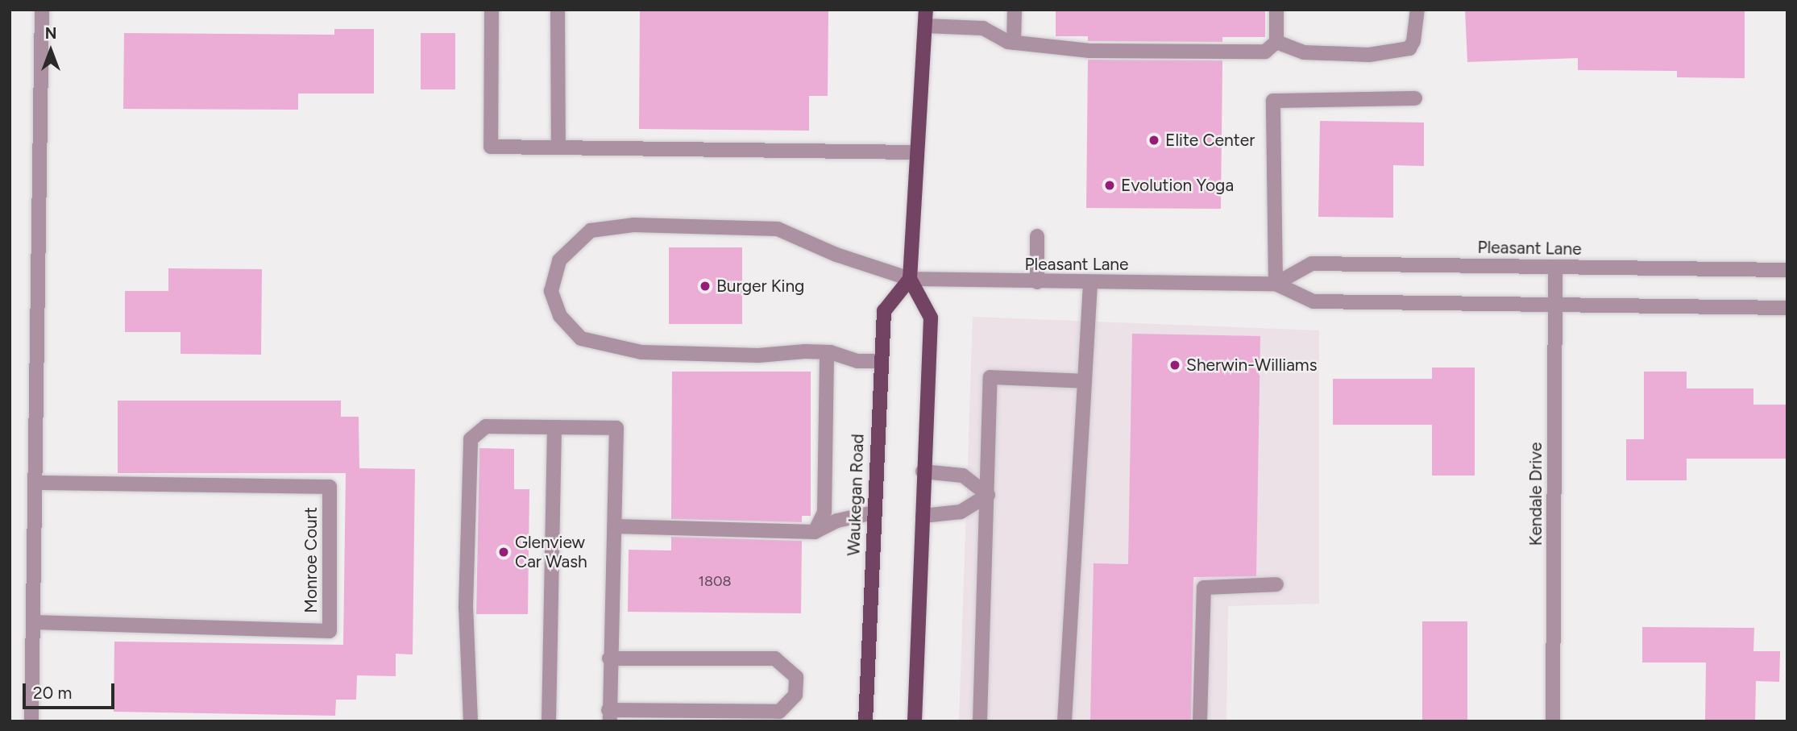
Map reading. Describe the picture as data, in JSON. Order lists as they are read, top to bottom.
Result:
{
  "streets": {
    "main road": ["Waukegan Road"],
    "street": ["Pleasant Lane", "Kendale Drive", "Monroe Court"]
  },
  "crossings": [
    ["Pleasant Lane", "Kendale Drive"],
    ["Pleasant Lane", "Waukegan Road"]
  ],
  "places": [
    "Elite Center",
    "Evolution Yoga",
    "Burger King",
    "Sherwin-Williams",
    "Glenview Car Wash"
  ],
  "house_numbers": ["1808"],
  "scale_bar": "20 m",
  "north": "top"
}
